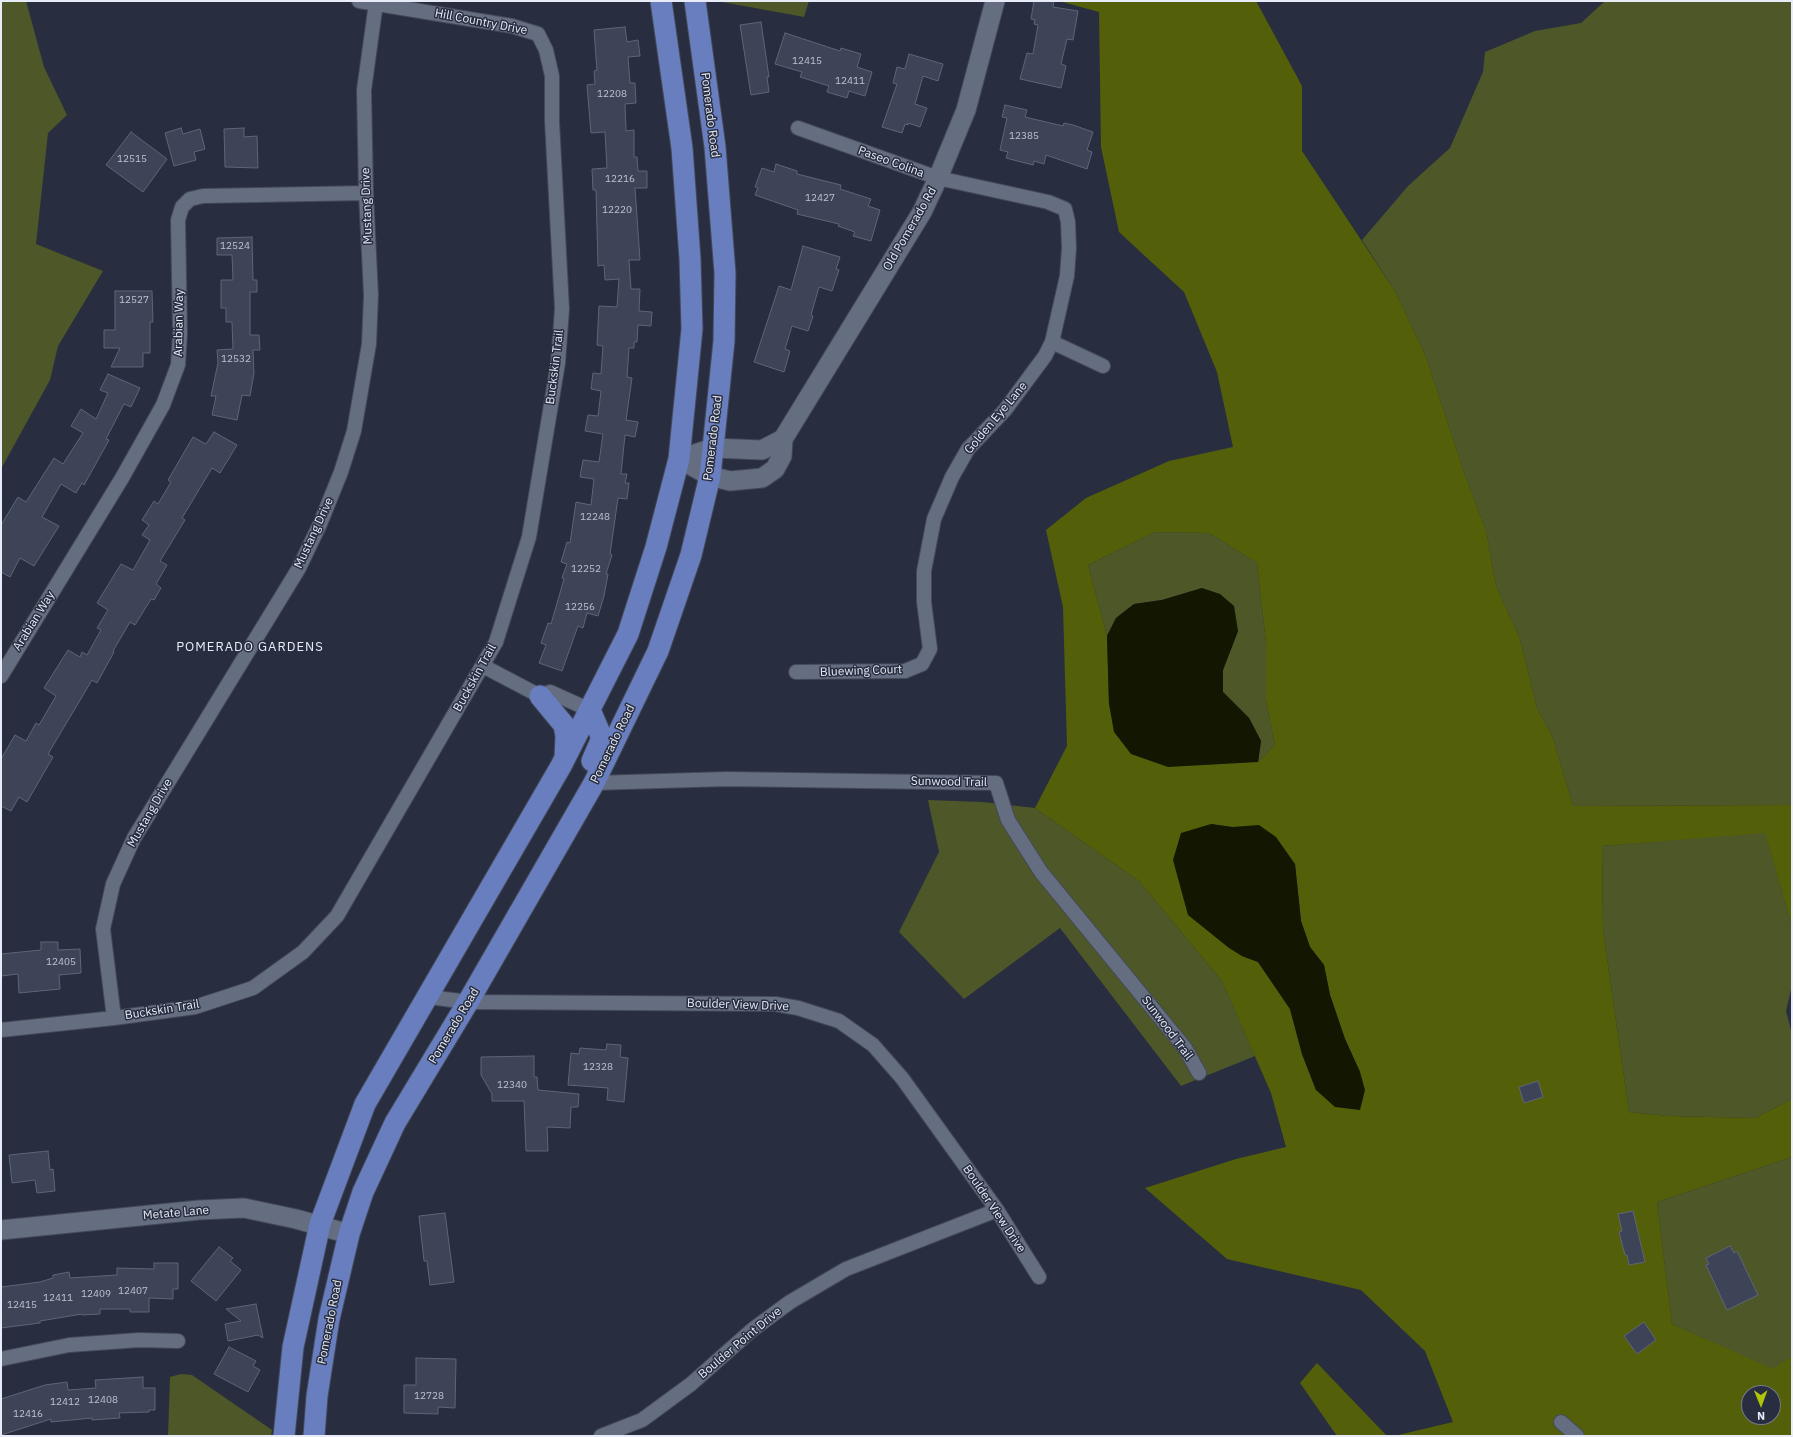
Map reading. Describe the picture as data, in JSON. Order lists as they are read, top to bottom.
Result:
{
  "streets": {
    "main road": ["Pomerado Road"],
    "street": [
      "Hill Country Drive",
      "Paseo Colina",
      "Mustang Drive",
      "Old Pomerado Rd",
      "Arabian Way",
      "Buckskin Trail",
      "Golden Eye Lane",
      "Bluewing Court",
      "Sunwood Trail",
      "Boulder View Drive",
      "Metate Lane",
      "Boulder Point Drive"
    ]
  },
  "crossings": [
    ["Hill Country Drive", "Mustang Drive"],
    ["Hill Country Drive", "Buckskin Trail"],
    ["Pomerado Road", "Old Pomerado Rd"],
    ["Pomerado Road", "Sunwood Trail"],
    ["Pomerado Road", "Boulder View Drive"],
    ["Pomerado Road", "Metate Lane"],
    ["Paseo Colina", "Old Pomerado Rd"],
    ["Paseo Colina", "Golden Eye Lane"],
    ["Mustang Drive", "Arabian Way"],
    ["Mustang Drive", "Buckskin Trail"],
    ["Golden Eye Lane", "Bluewing Court"],
    ["Boulder View Drive", "Boulder Point Drive"]
  ],
  "districts": ["POMERADO GARDENS"],
  "house_numbers": [
    "12415",
    "12411",
    "12208",
    "12385",
    "12515",
    "12216",
    "12427",
    "12220",
    "12524",
    "12527",
    "12532",
    "12248",
    "12252",
    "12256",
    "12405",
    "12328",
    "12340",
    "12407",
    "12409",
    "12411",
    "12415",
    "12728",
    "12408",
    "12412",
    "12416"
  ],
  "north": "bottom"
}
